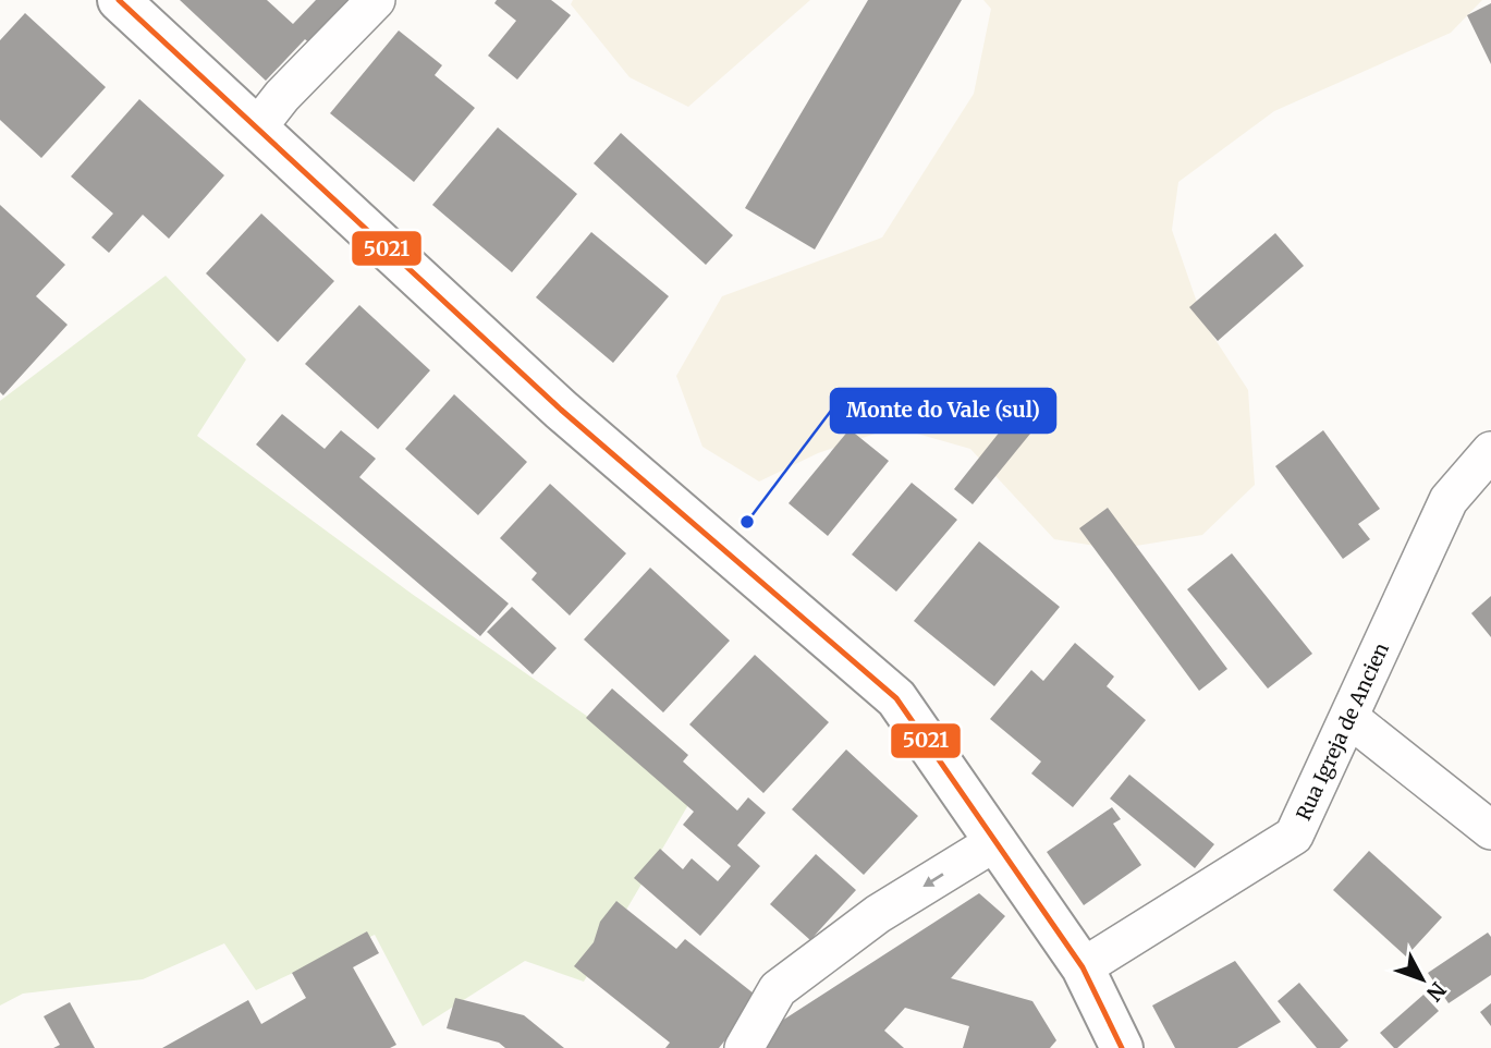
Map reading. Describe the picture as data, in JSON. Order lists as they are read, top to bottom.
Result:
{
  "streets": {
    "street": ["Rua Igreja de Ancien"]
  },
  "places": ["Monte do Vale (sul)"],
  "lines": ["transit line 5021"],
  "north": "bottom right"
}
